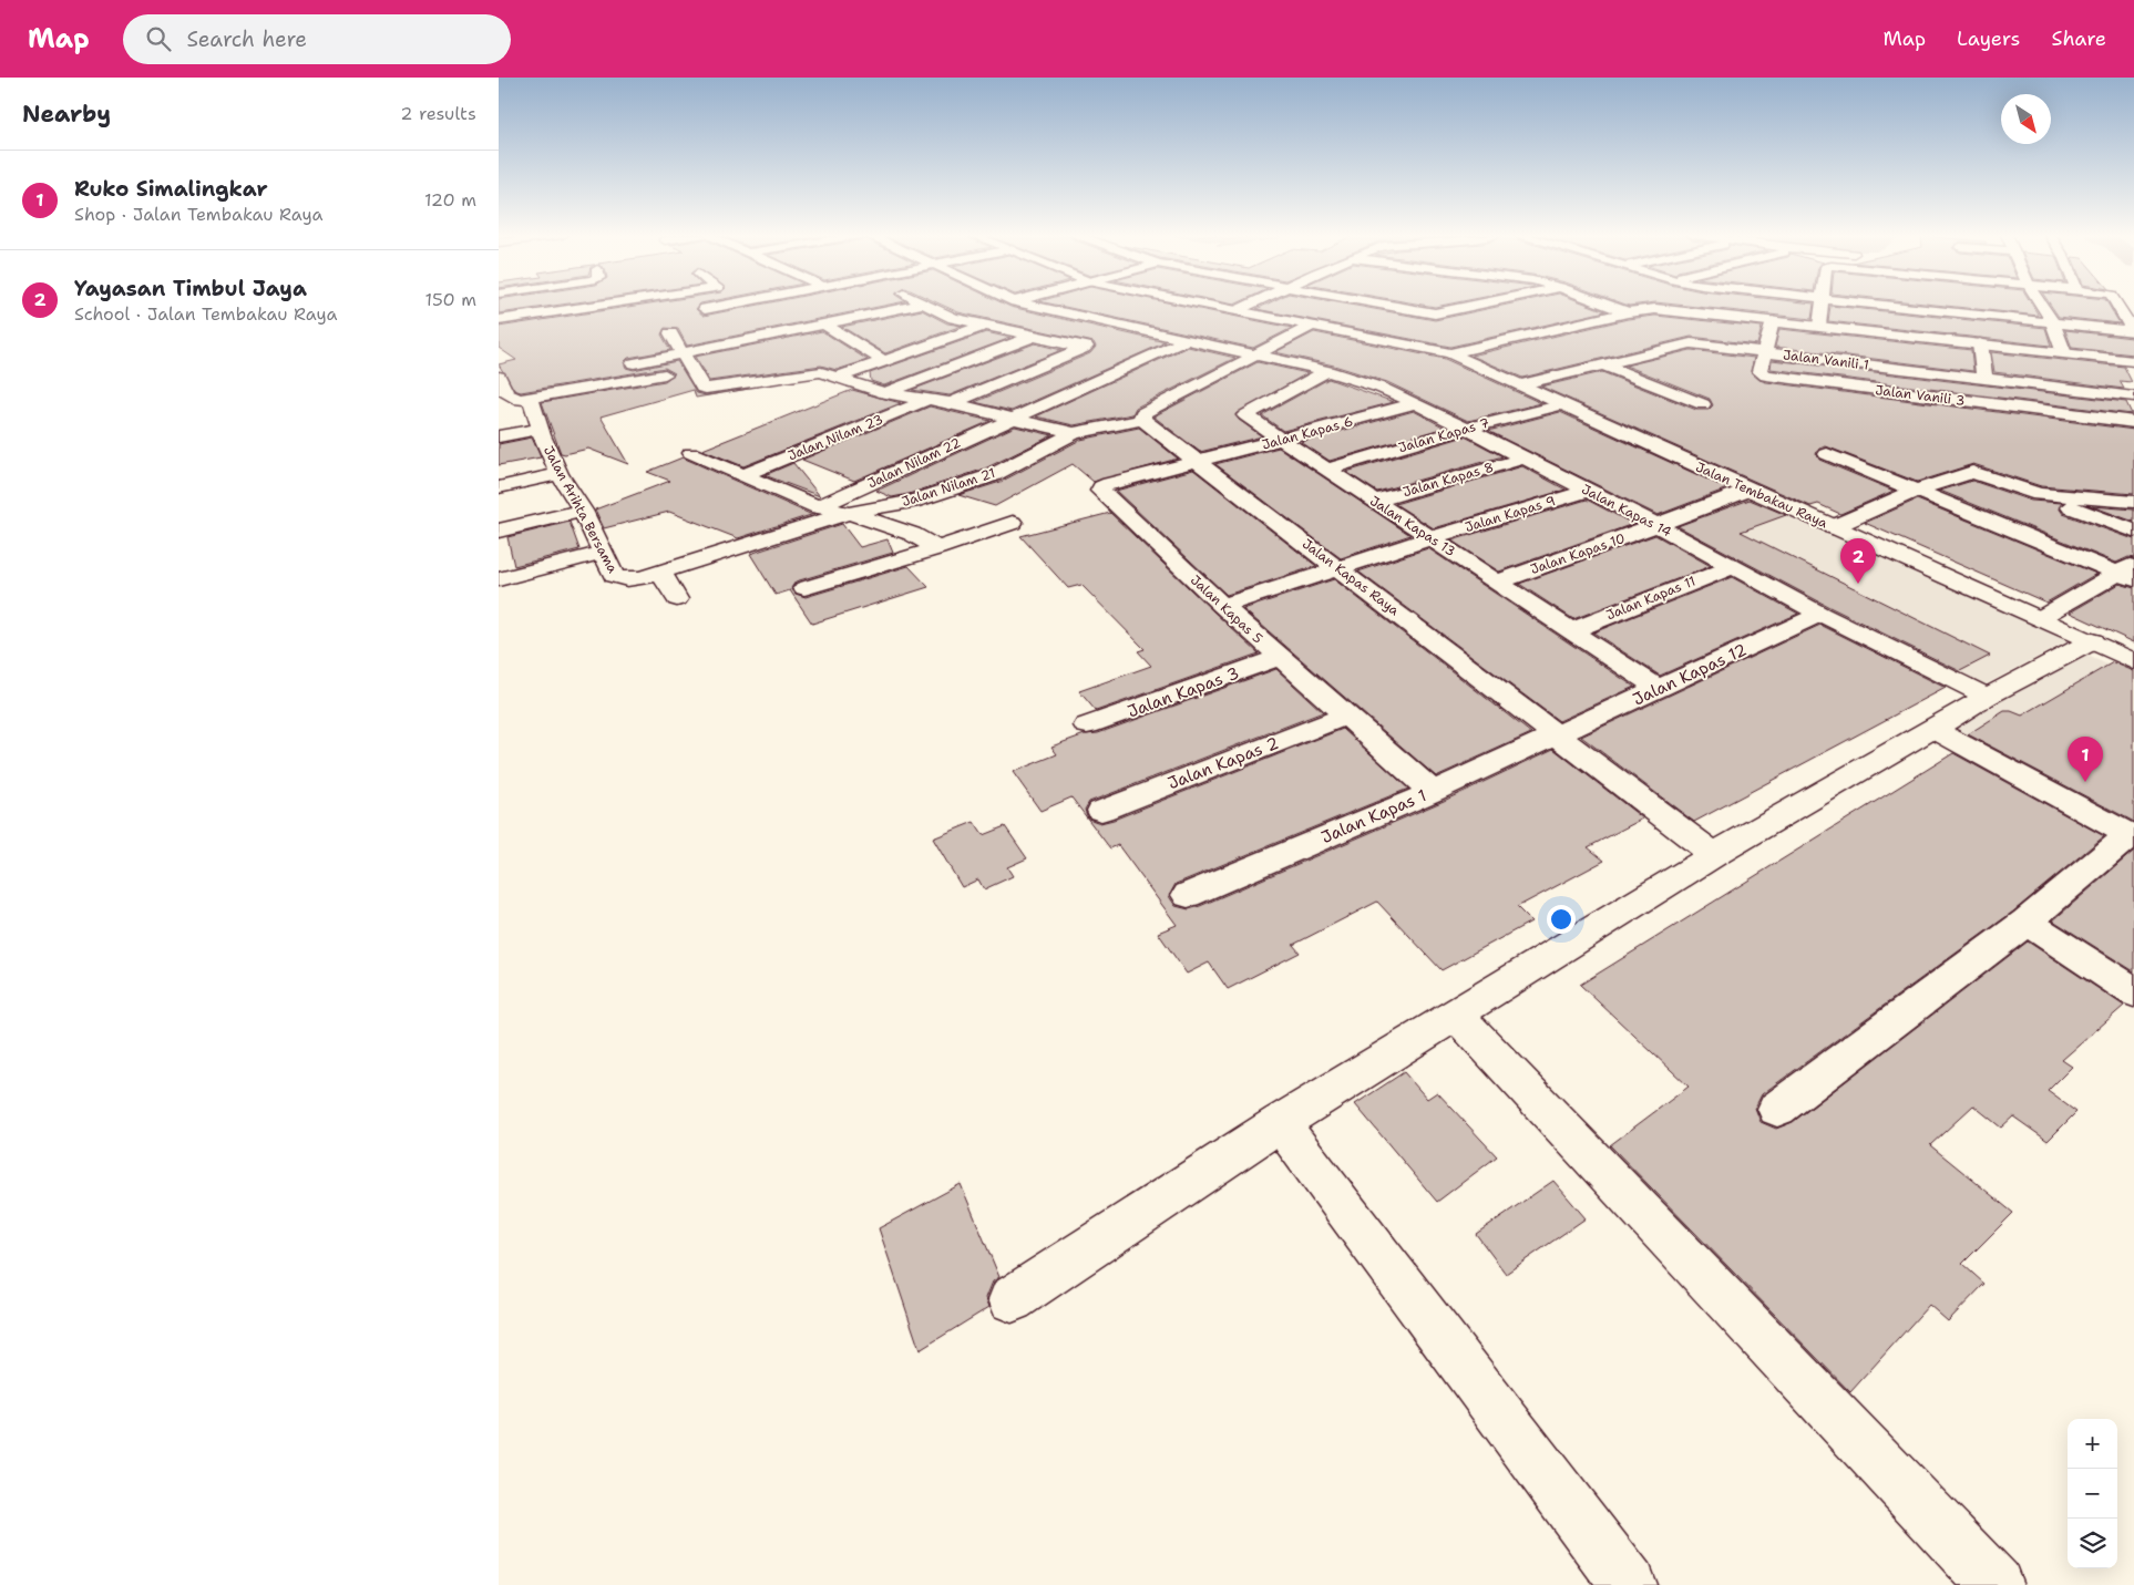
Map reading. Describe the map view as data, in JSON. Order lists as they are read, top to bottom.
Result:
{
  "streets": {
    "street": [
      "Jalan Vanili 1",
      "Jalan Vanili 3",
      "Jalan Kapas 6",
      "Jalan Kapas 7",
      "Jalan Nilam 23",
      "Jalan Nilam 22",
      "Jalan Kapas 8",
      "Jalan Nilam 21",
      "Jalan Tembakau Raya",
      "Jalan Arihta Bersama",
      "Jalan Kapas 14",
      "Jalan Kapas 9",
      "Jalan Kapas 13",
      "Jalan Kapas 10",
      "Jalan Kapas Raya",
      "Jalan Kapas 11",
      "Jalan Kapas 5",
      "Jalan Kapas 12",
      "Jalan Kapas 3",
      "Jalan Kapas 2",
      "Jalan Kapas 1"
    ]
  },
  "crossings": [
    ["Jalan Vanili 1", "Jalan Vanili 3"],
    ["Jalan Vanili 1", "Jalan Tembakau Raya"],
    ["Jalan Kapas 6", "Jalan Kapas 14"],
    ["Jalan Kapas 6", "Jalan Kapas 13"],
    ["Jalan Kapas 6", "Jalan Kapas Raya"],
    ["Jalan Kapas 6", "Jalan Kapas 5"],
    ["Jalan Kapas 7", "Jalan Tembakau Raya"],
    ["Jalan Kapas 7", "Jalan Kapas 14"],
    ["Jalan Kapas 7", "Jalan Kapas 13"],
    ["Jalan Nilam 22", "Jalan Kapas 14"],
    ["Jalan Kapas 8", "Jalan Kapas 14"],
    ["Jalan Kapas 8", "Jalan Kapas 13"],
    ["Jalan Nilam 21", "Jalan Arihta Bersama"],
    ["Jalan Tembakau Raya", "Jalan Kapas 10"],
    ["Jalan Kapas 14", "Jalan Kapas 9"],
    ["Jalan Kapas 14", "Jalan Kapas 13"],
    ["Jalan Kapas 14", "Jalan Kapas 10"],
    ["Jalan Kapas 14", "Jalan Kapas 11"],
    ["Jalan Kapas 14", "Jalan Kapas 12"],
    ["Jalan Kapas 9", "Jalan Kapas 13"],
    ["Jalan Kapas 9", "Jalan Kapas Raya"],
    ["Jalan Kapas 9", "Jalan Kapas 5"],
    ["Jalan Kapas 13", "Jalan Kapas 10"],
    ["Jalan Kapas 13", "Jalan Kapas 11"],
    ["Jalan Kapas 13", "Jalan Kapas 12"],
    ["Jalan Kapas Raya", "Jalan Kapas 5"],
    ["Jalan Kapas Raya", "Jalan Kapas 12"],
    ["Jalan Kapas Raya", "Jalan Kapas 1"],
    ["Jalan Kapas 5", "Jalan Kapas 3"],
    ["Jalan Kapas 5", "Jalan Kapas 2"],
    ["Jalan Kapas 5", "Jalan Kapas 1"],
    ["Jalan Kapas 12", "Jalan Kapas 1"]
  ],
  "north": "bottom right",
  "page": {
    "header": "Map",
    "search": "Search here",
    "nav": ["Map", "Layers", "Share"],
    "heading": ["Nearby", "2 results"],
    "list": [
      {
        "mark": "1",
        "name": "Ruko Simalingkar",
        "note": "Shop · Jalan Tembakau Raya",
        "value": "120 m"
      },
      {
        "mark": "2",
        "name": "Yayasan Timbul Jaya",
        "note": "School · Jalan Tembakau Raya",
        "value": "150 m"
      }
    ],
    "pins": ["2", "1"],
    "map_buttons": ["+", "−"]
  }
}
